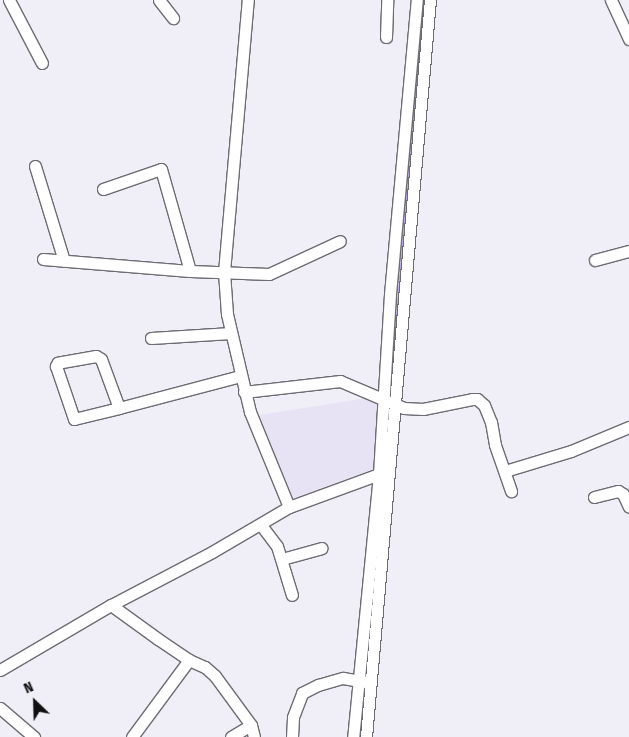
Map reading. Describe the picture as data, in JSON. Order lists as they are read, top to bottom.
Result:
{
  "north": "top left"
}
